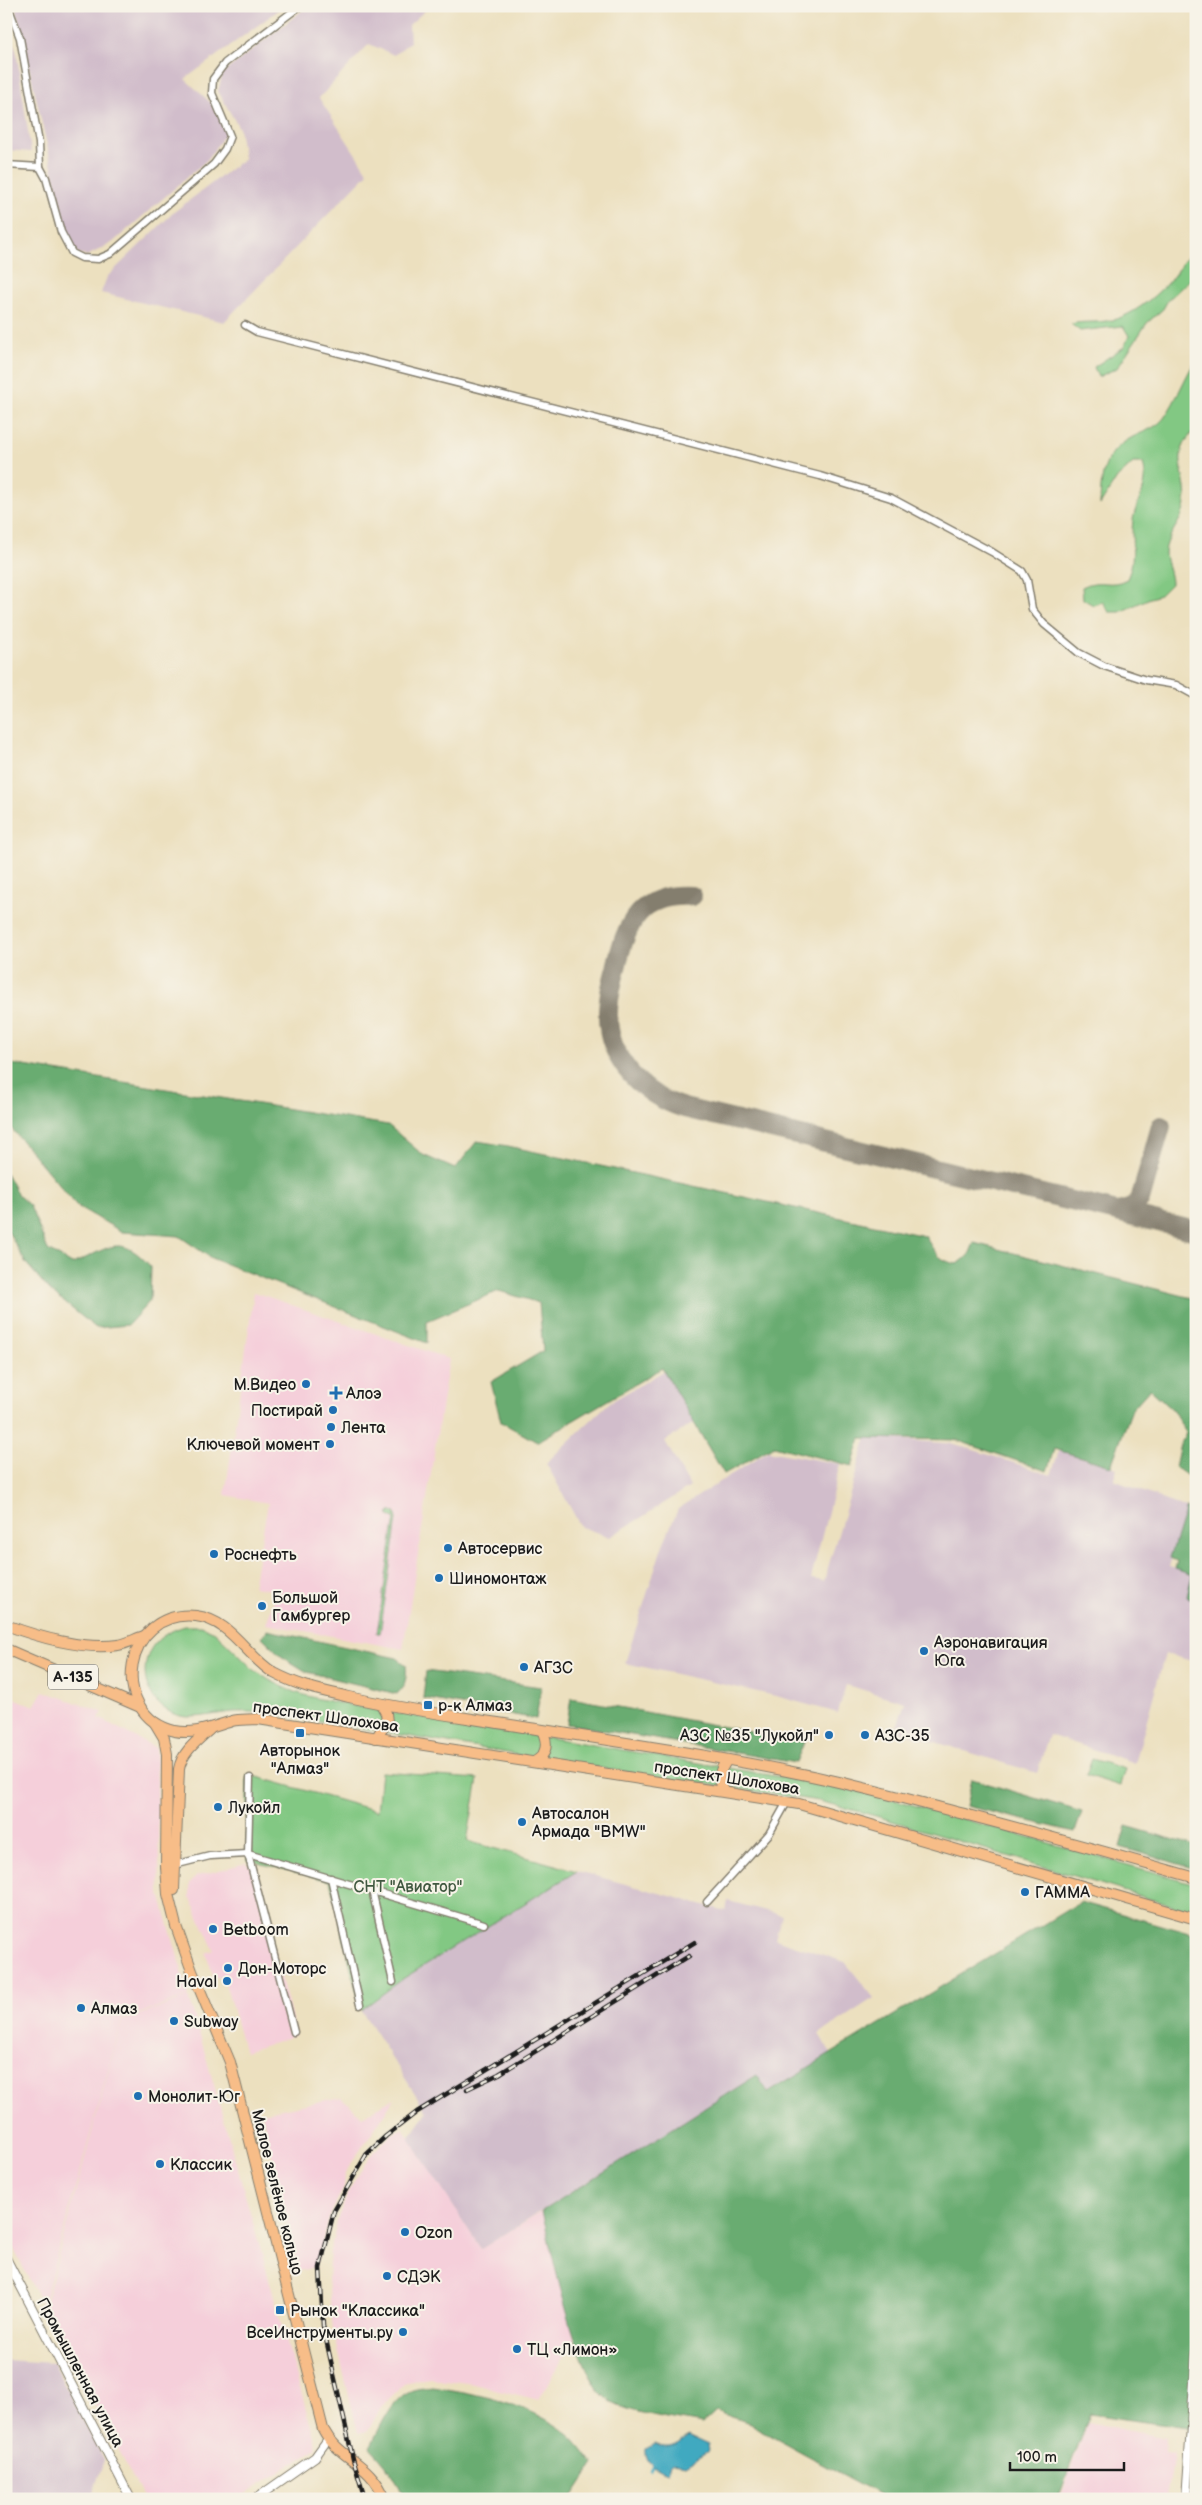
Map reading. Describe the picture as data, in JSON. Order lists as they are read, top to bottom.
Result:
{
  "streets": {
    "main road": ["А-135", "проспект Шолохова", "Малое зелёное кольцо"],
    "street": ["Промышленная улица"]
  },
  "crossings": [
    ["А-135", "проспект Шолохова"],
    ["проспект Шолохова", "Малое зелёное кольцо"]
  ],
  "parks": ["СНТ \"Авиатор\""],
  "places": {
    "other": [
      "М.Видео",
      "Постирай",
      "Лента",
      "Ключевой момент",
      "Автосервис",
      "Роснефть",
      "Шиномонтаж",
      "Большой Гамбургер",
      "Аэронавигация Юга",
      "АГЗС",
      "АЗС №35 \"Лукойл\"",
      "АЗС-35",
      "Лукойл",
      "Автосалон Армада \"BMW\"",
      "ГАММА",
      "Betboom",
      "Дон-Моторс",
      "Haval",
      "Алмаз",
      "Subway",
      "Монолит-Юг",
      "Классик",
      "Ozon",
      "СДЭК",
      "ВсеИнструменты.ру",
      "ТЦ «Лимон»"
    ],
    "health": ["Алоэ"],
    "transit": ["р-к Алмаз", "Авторынок \"Алмаз\"", "Рынок \"Классика\""]
  },
  "scale_bar": "100 m"
}
